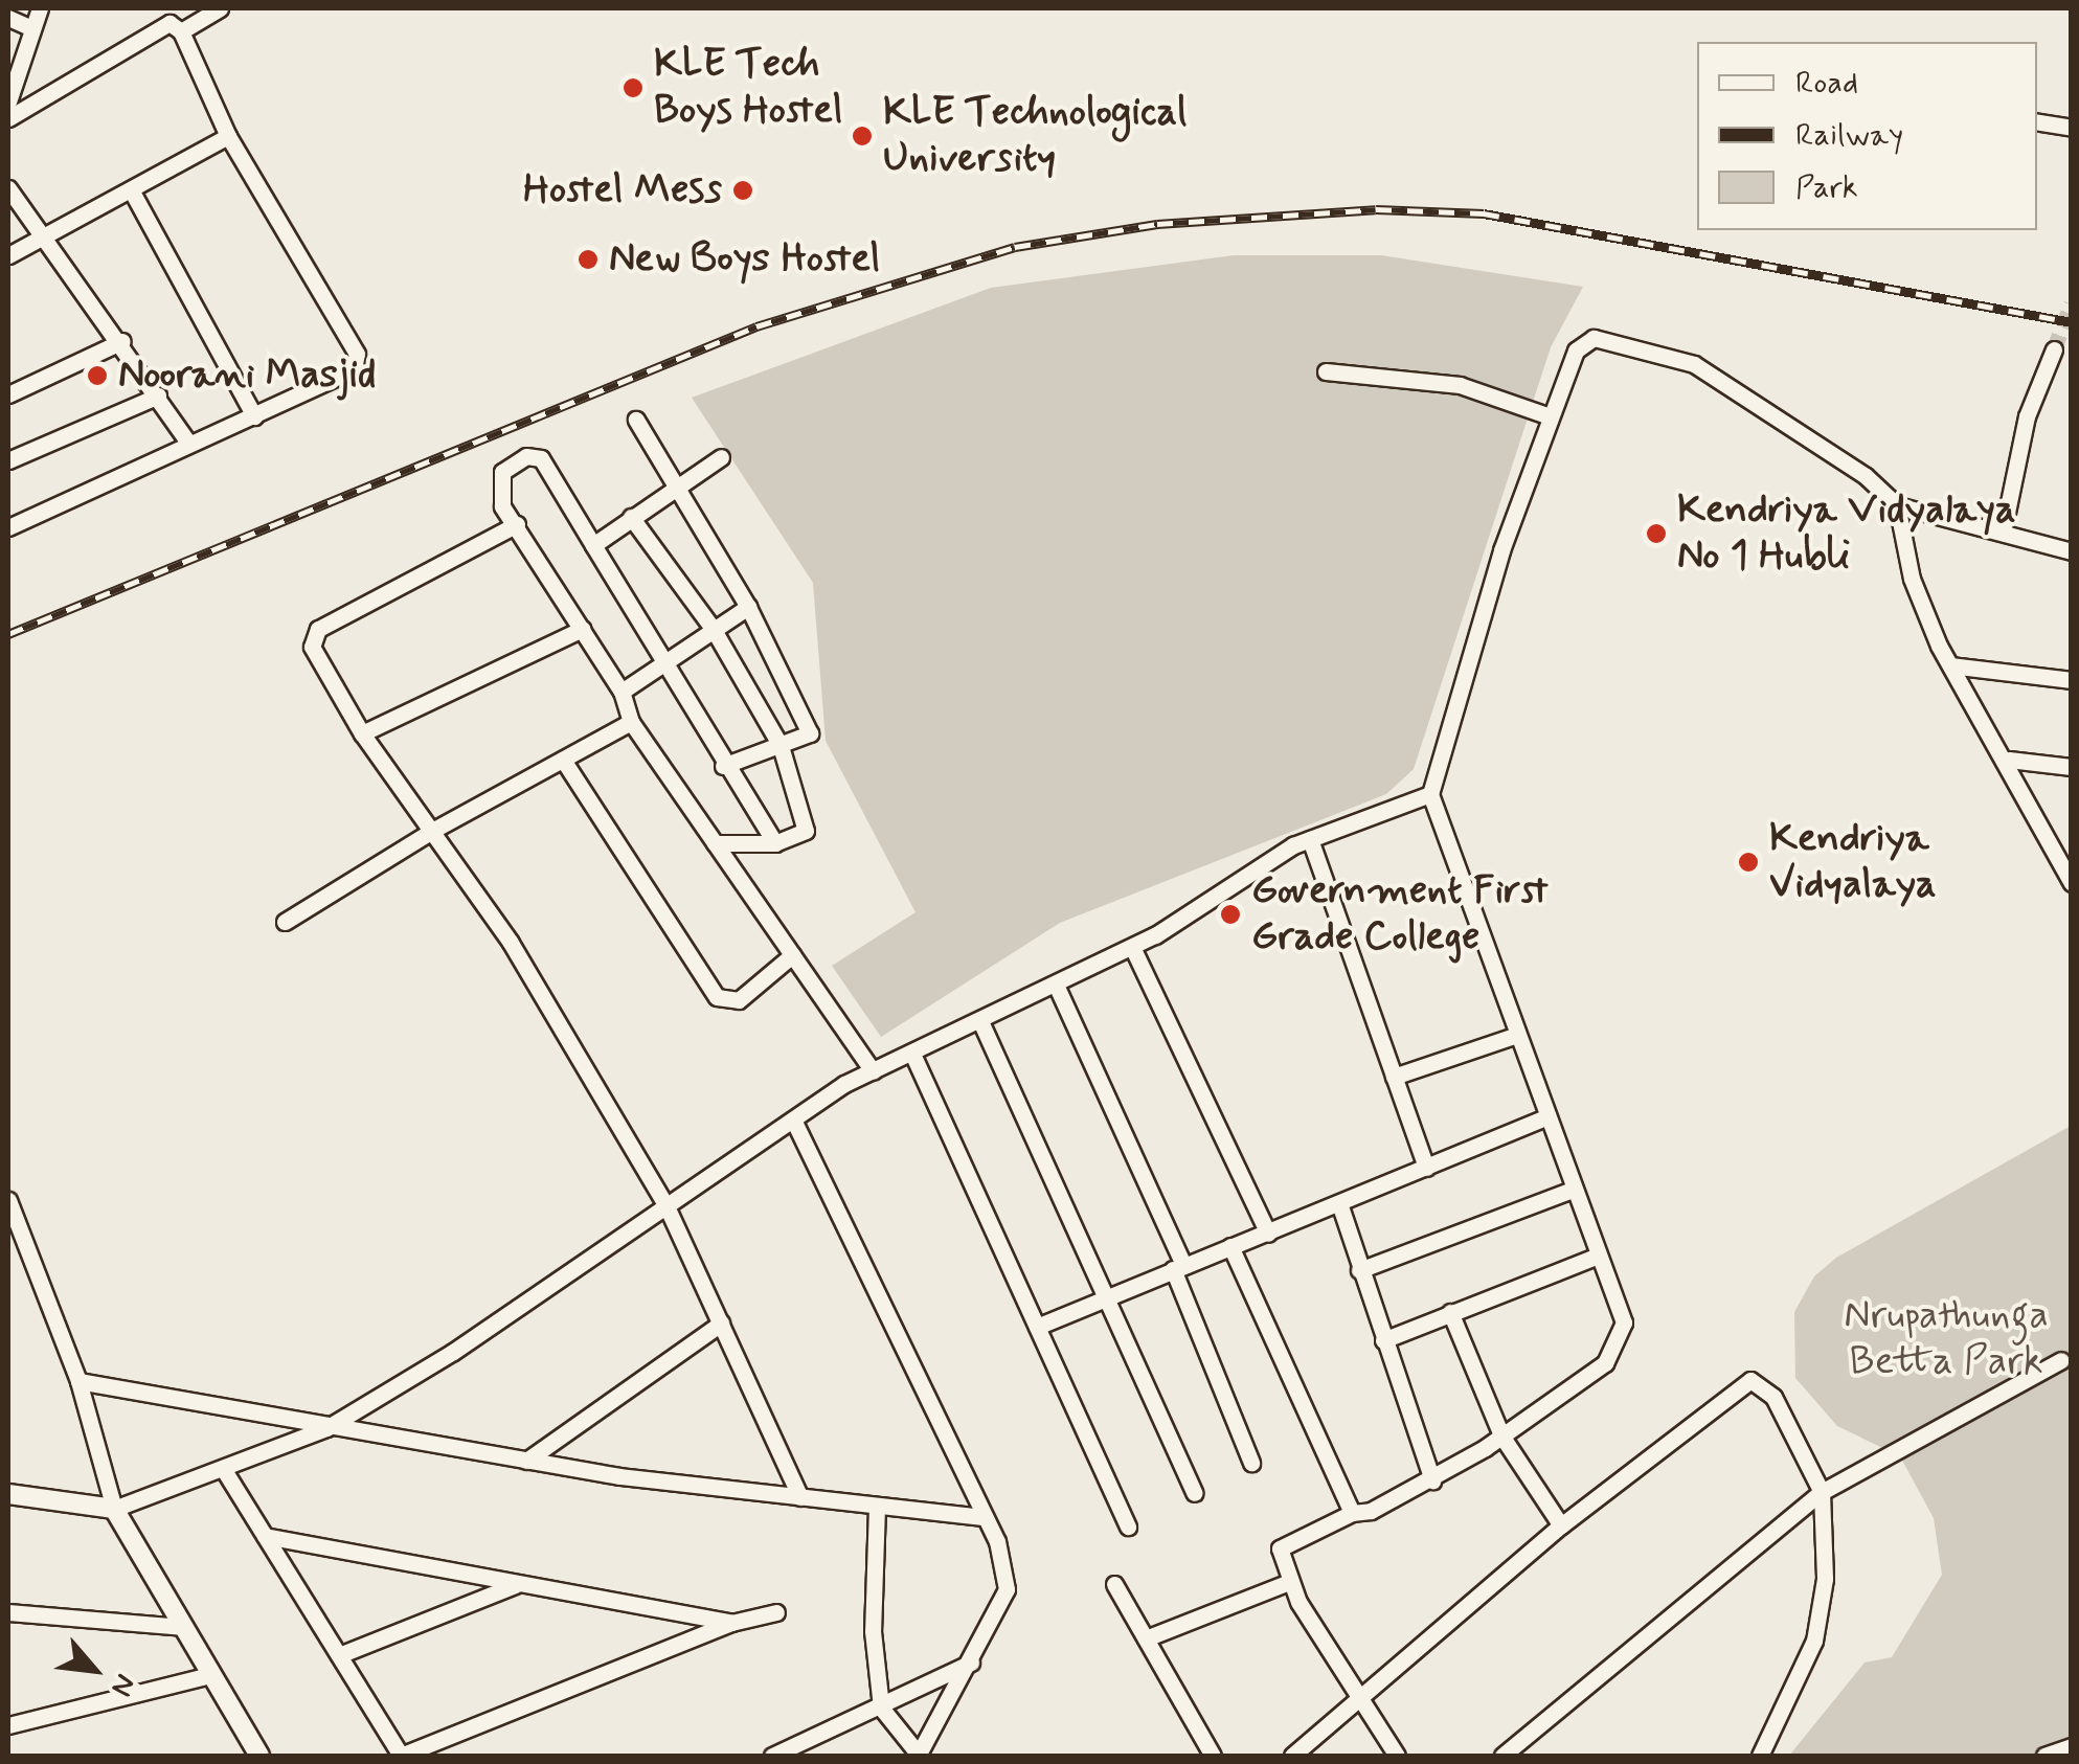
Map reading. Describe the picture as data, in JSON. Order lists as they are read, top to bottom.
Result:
{
  "parks": ["Nrupathunga Betta Park"],
  "places": [
    "KLE Tech Boys Hostel",
    "KLE Technological University",
    "Hostel Mess",
    "New Boys Hostel",
    "Noorani Masjid",
    "Kendriya Vidyalaya No 1 Hubli",
    "Kendriya Vidyalaya",
    "Government First Grade College"
  ],
  "legend": ["Road", "Railway", "Park"],
  "north": "bottom right"
}
